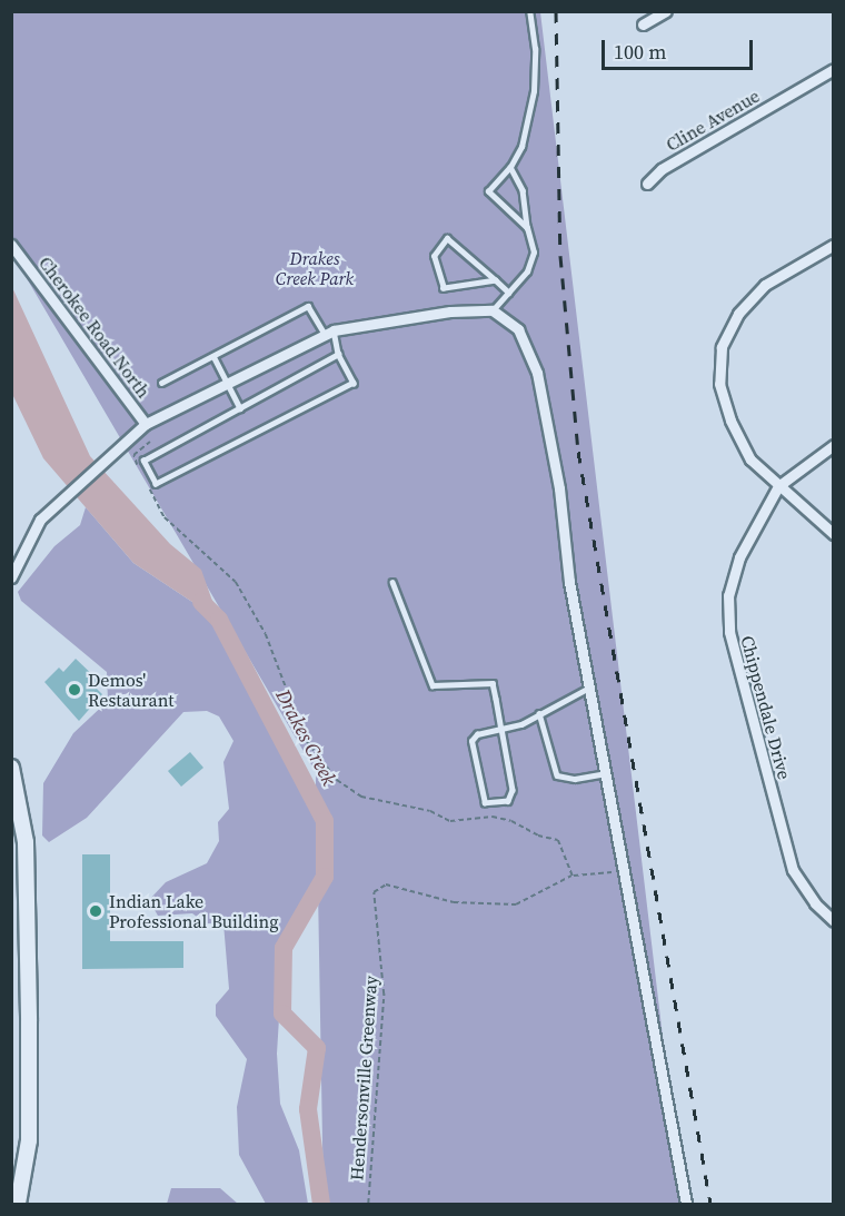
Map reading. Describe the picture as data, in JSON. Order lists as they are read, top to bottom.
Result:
{
  "streets": {
    "street": ["Cline Avenue", "Cherokee Road North", "Chippendale Drive"],
    "path": ["Hendersonville Greenway"]
  },
  "water": ["Drakes Creek"],
  "parks": ["Drakes Creek Park"],
  "places": ["Demos' Restaurant", "Indian Lake Professional Building"],
  "scale_bar": "100 m"
}
